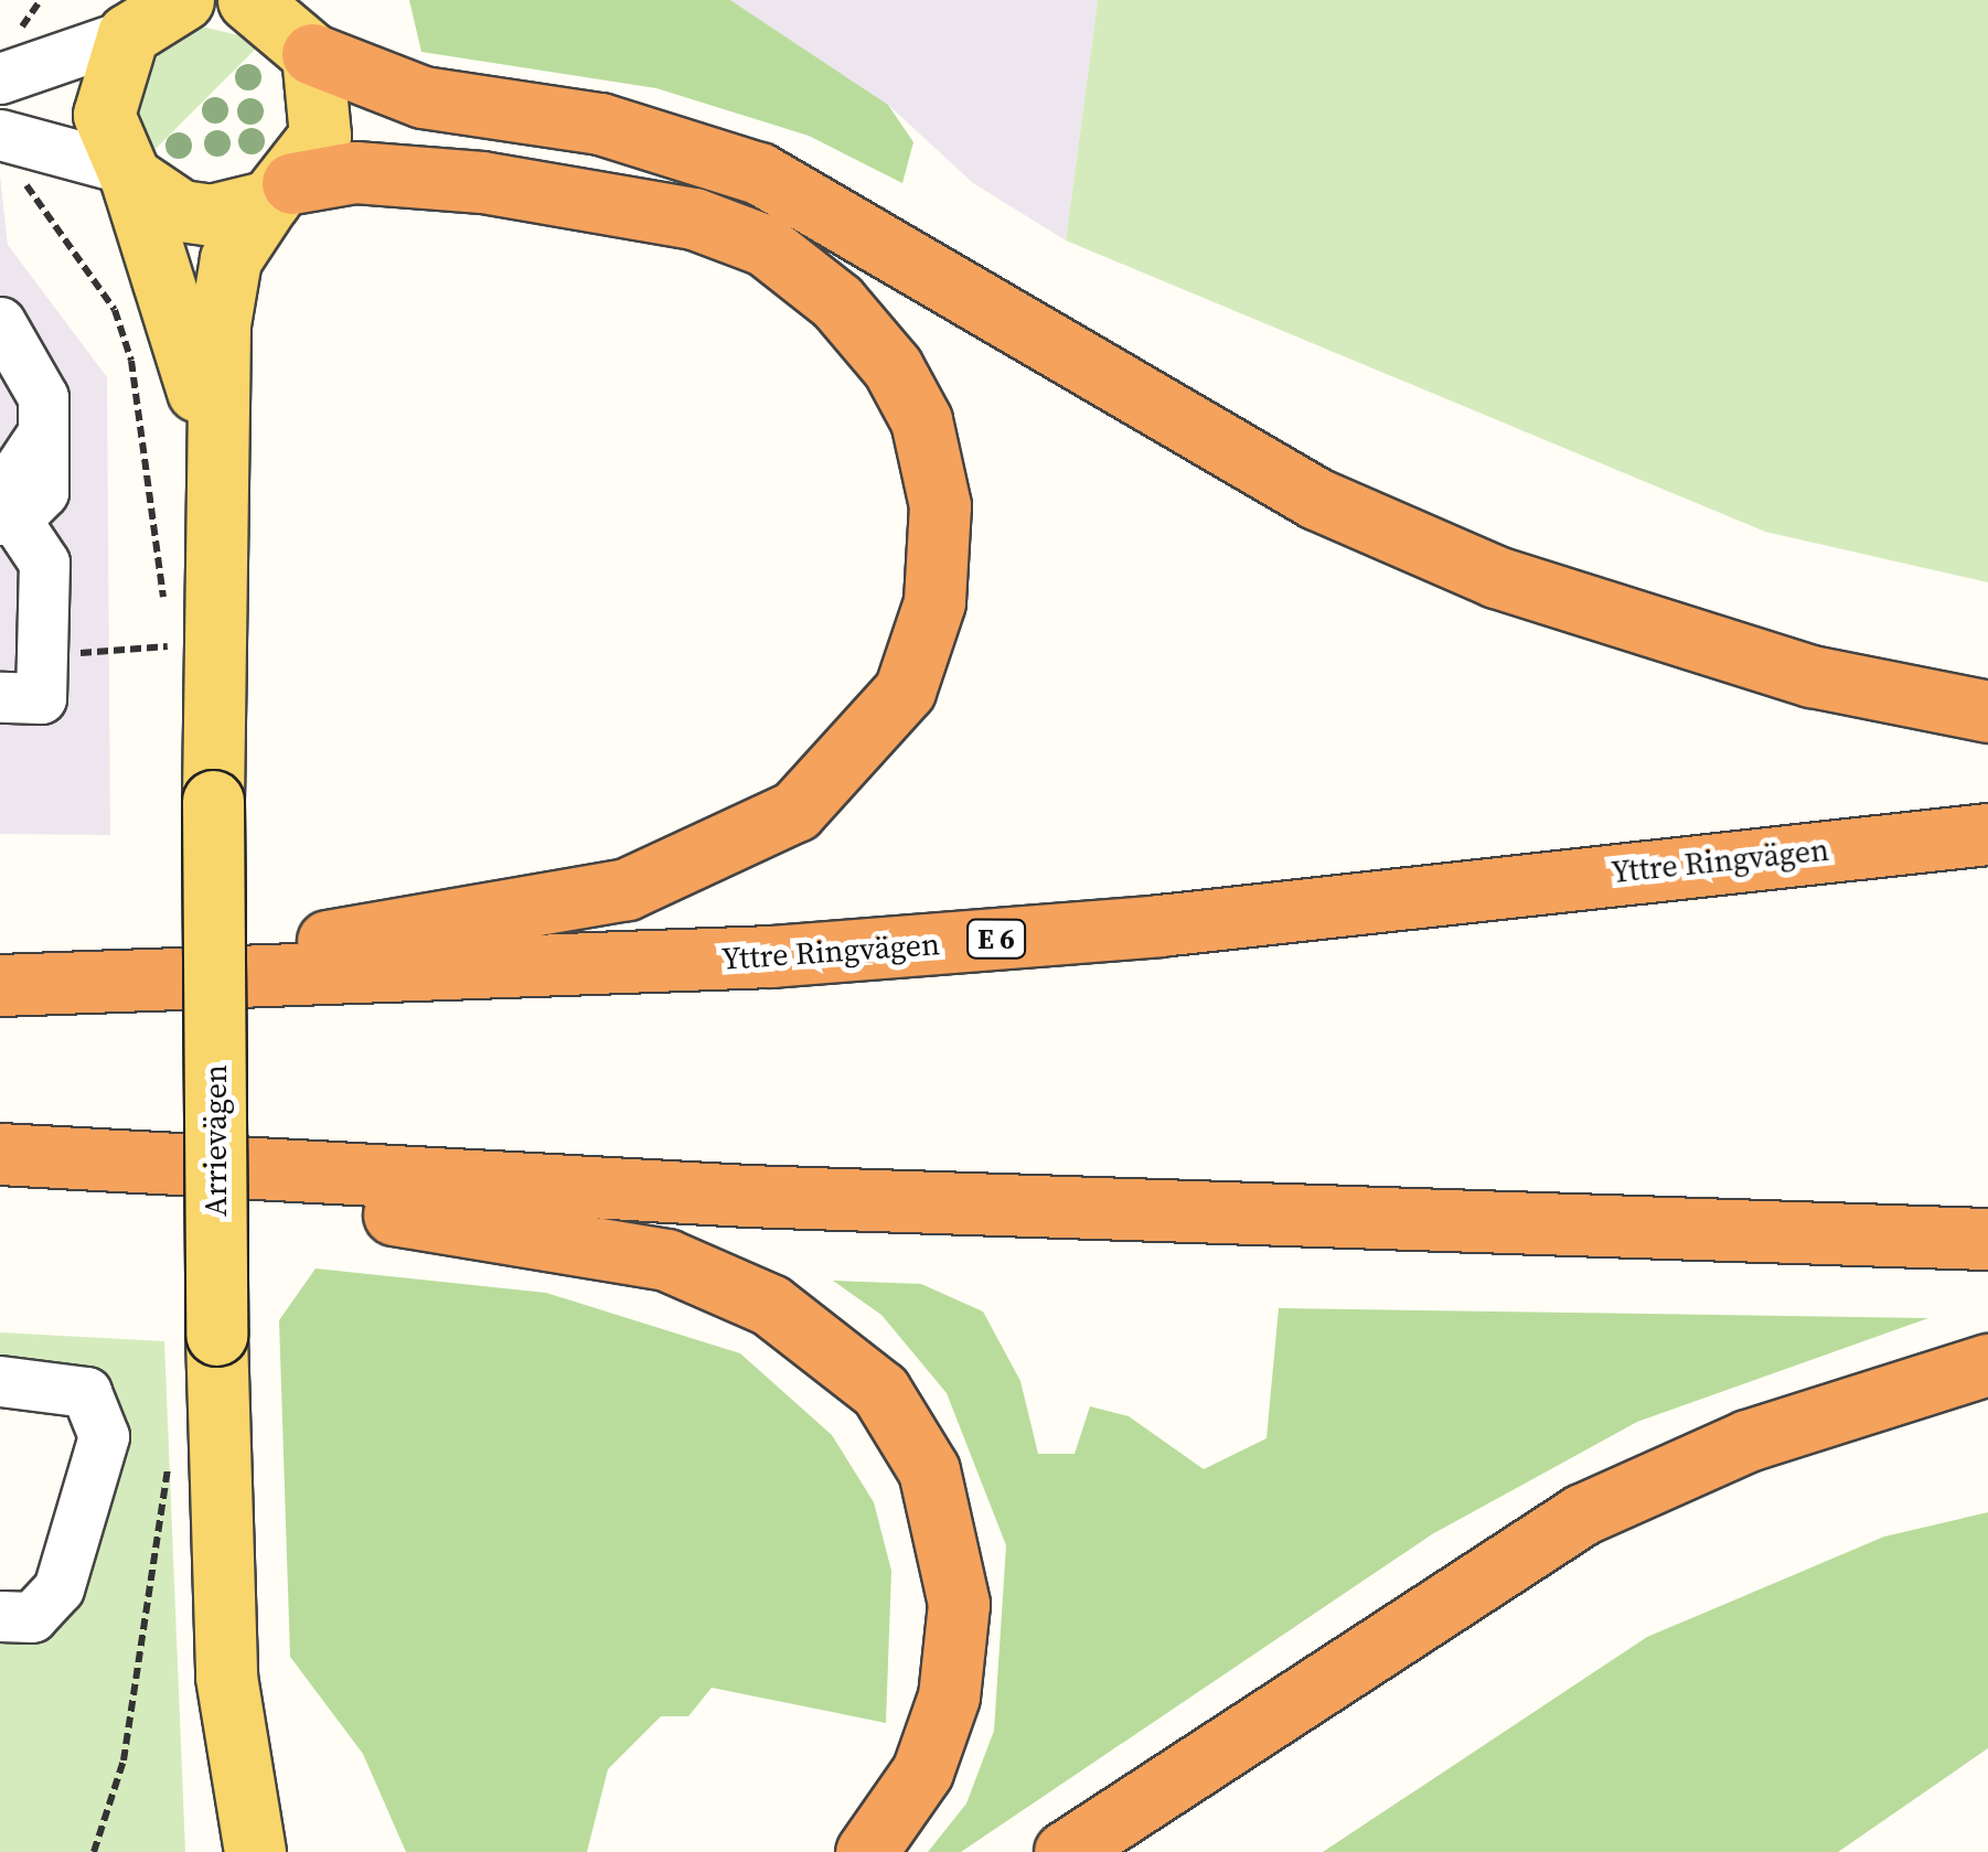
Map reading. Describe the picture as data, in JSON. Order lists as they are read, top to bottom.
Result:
{
  "streets": {
    "highway": ["Yttre Ringvägen", "E 6"],
    "main road": ["Arrievägen"]
  }
}
